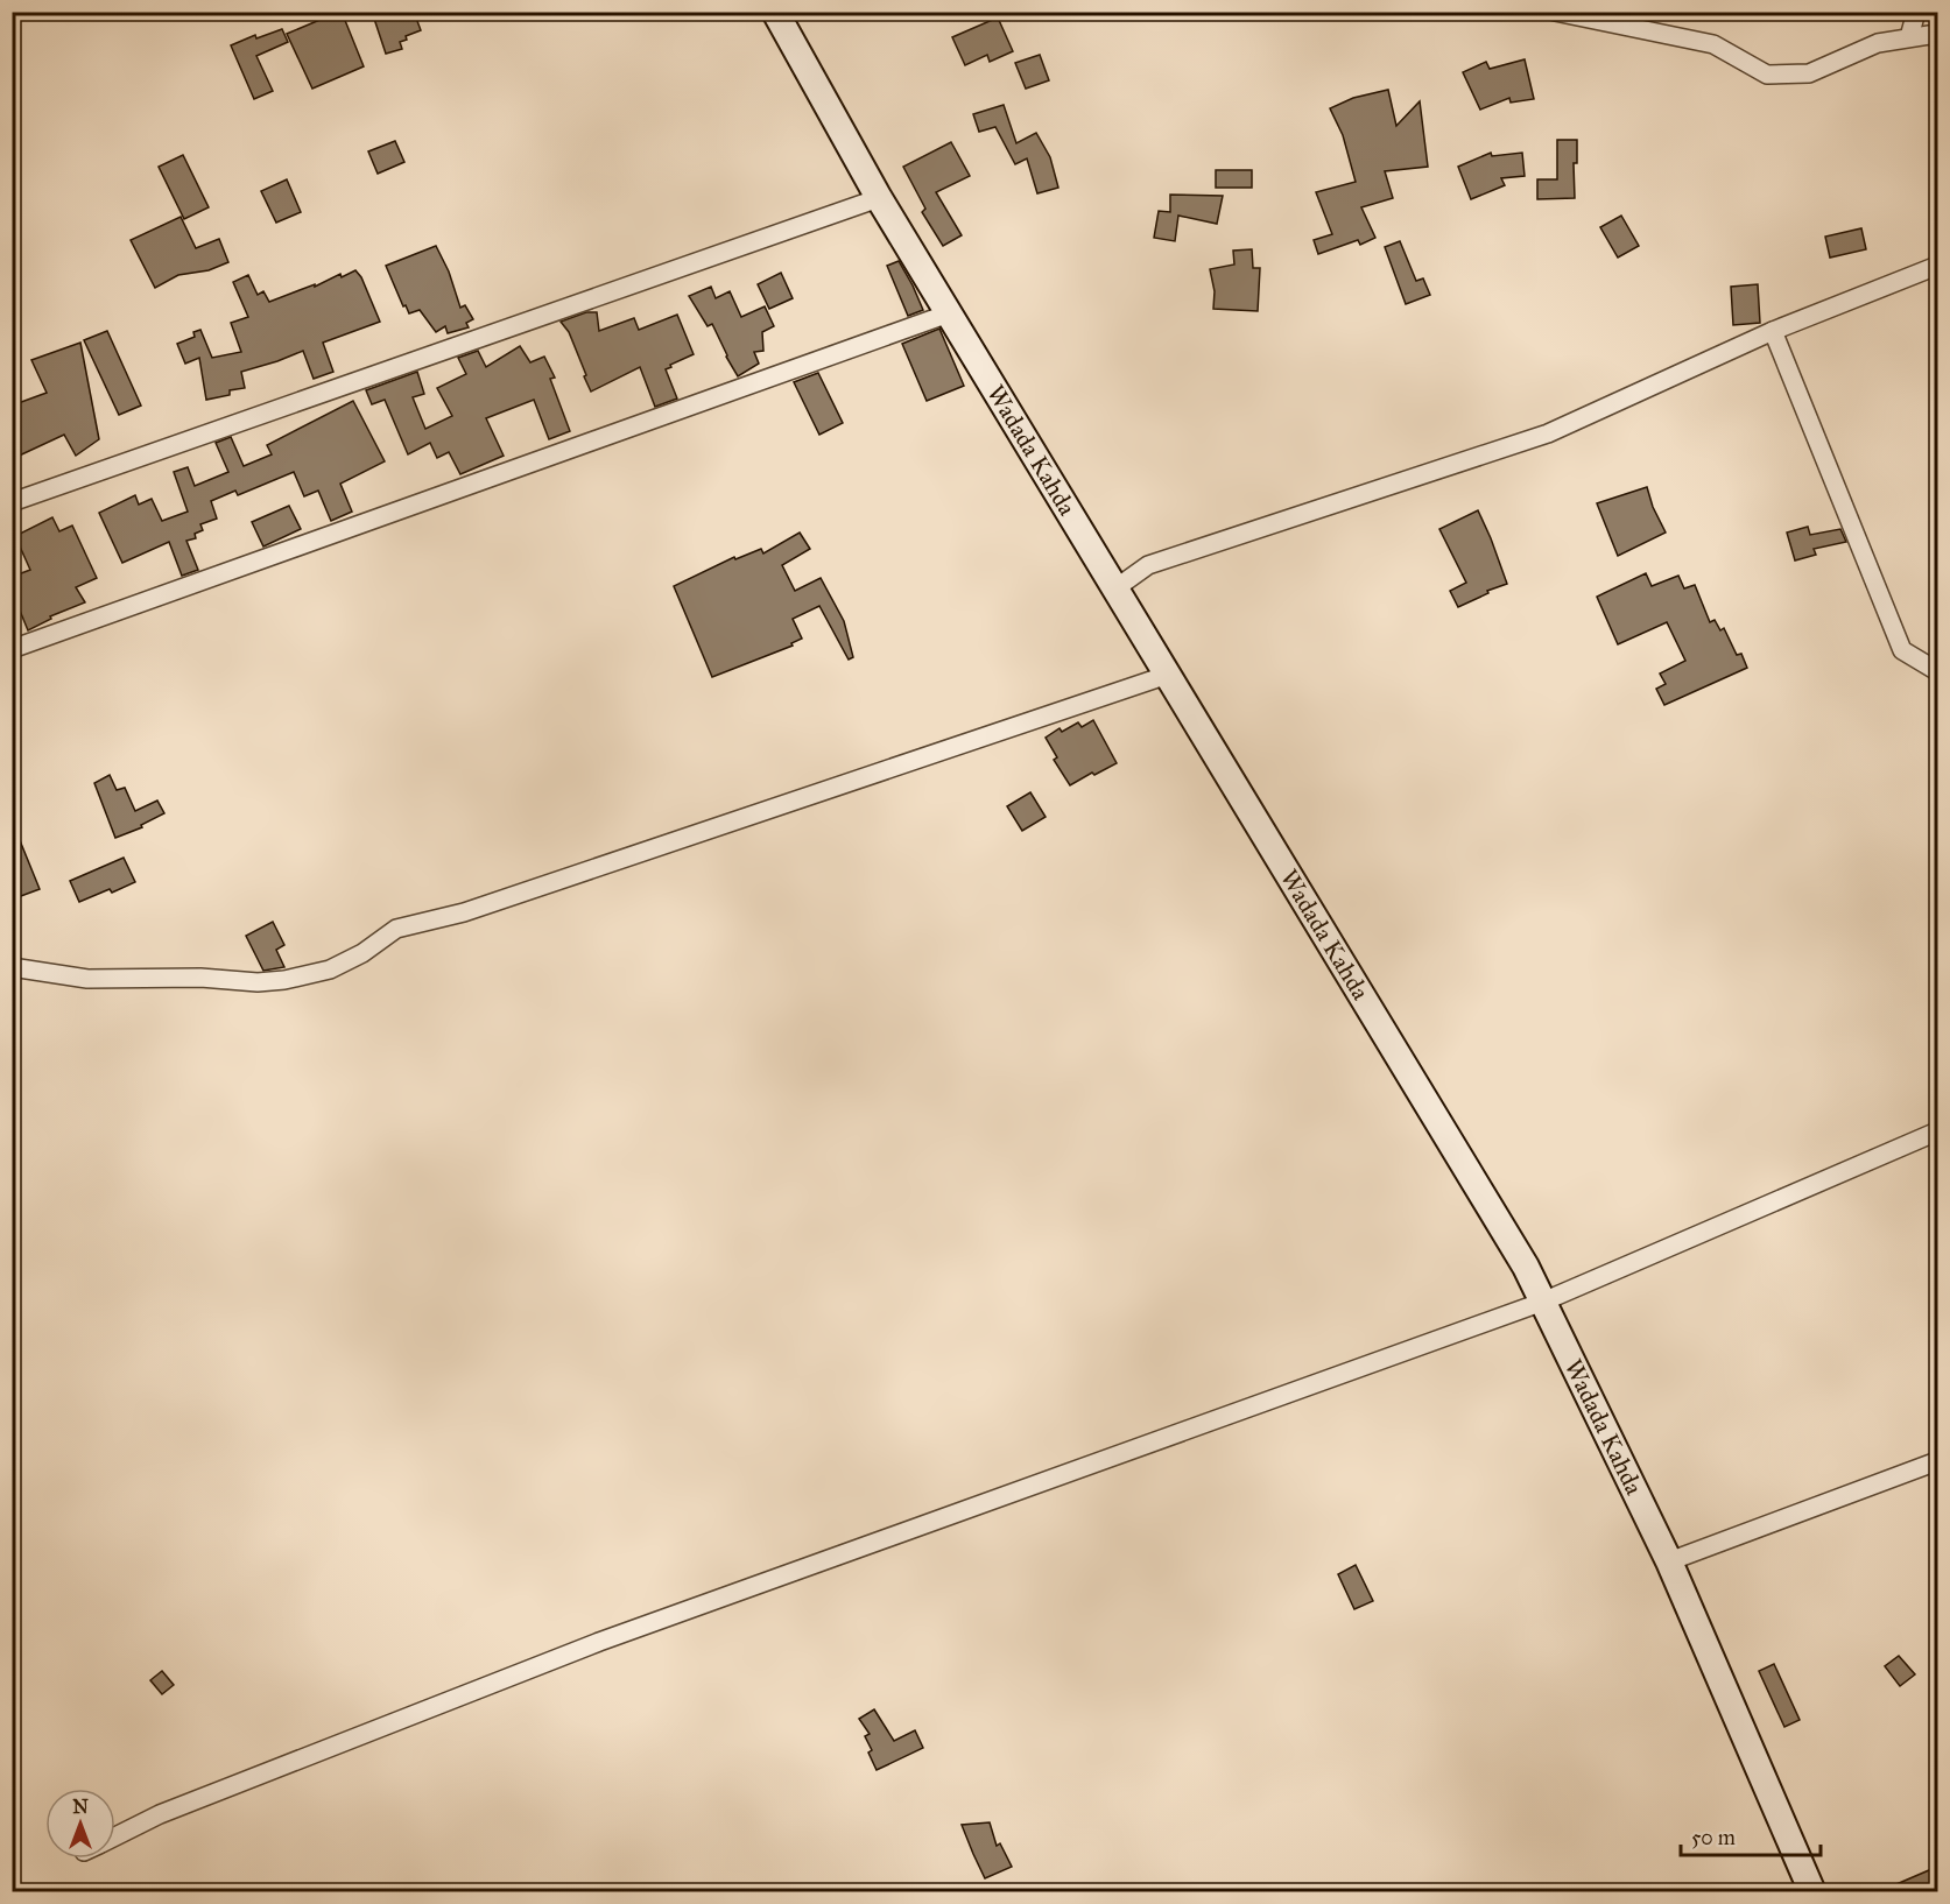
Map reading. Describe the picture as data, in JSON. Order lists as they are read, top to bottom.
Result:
{
  "streets": {
    "main road": ["Wadada Kahda"]
  },
  "scale_bar": "50 m",
  "north": "top"
}
